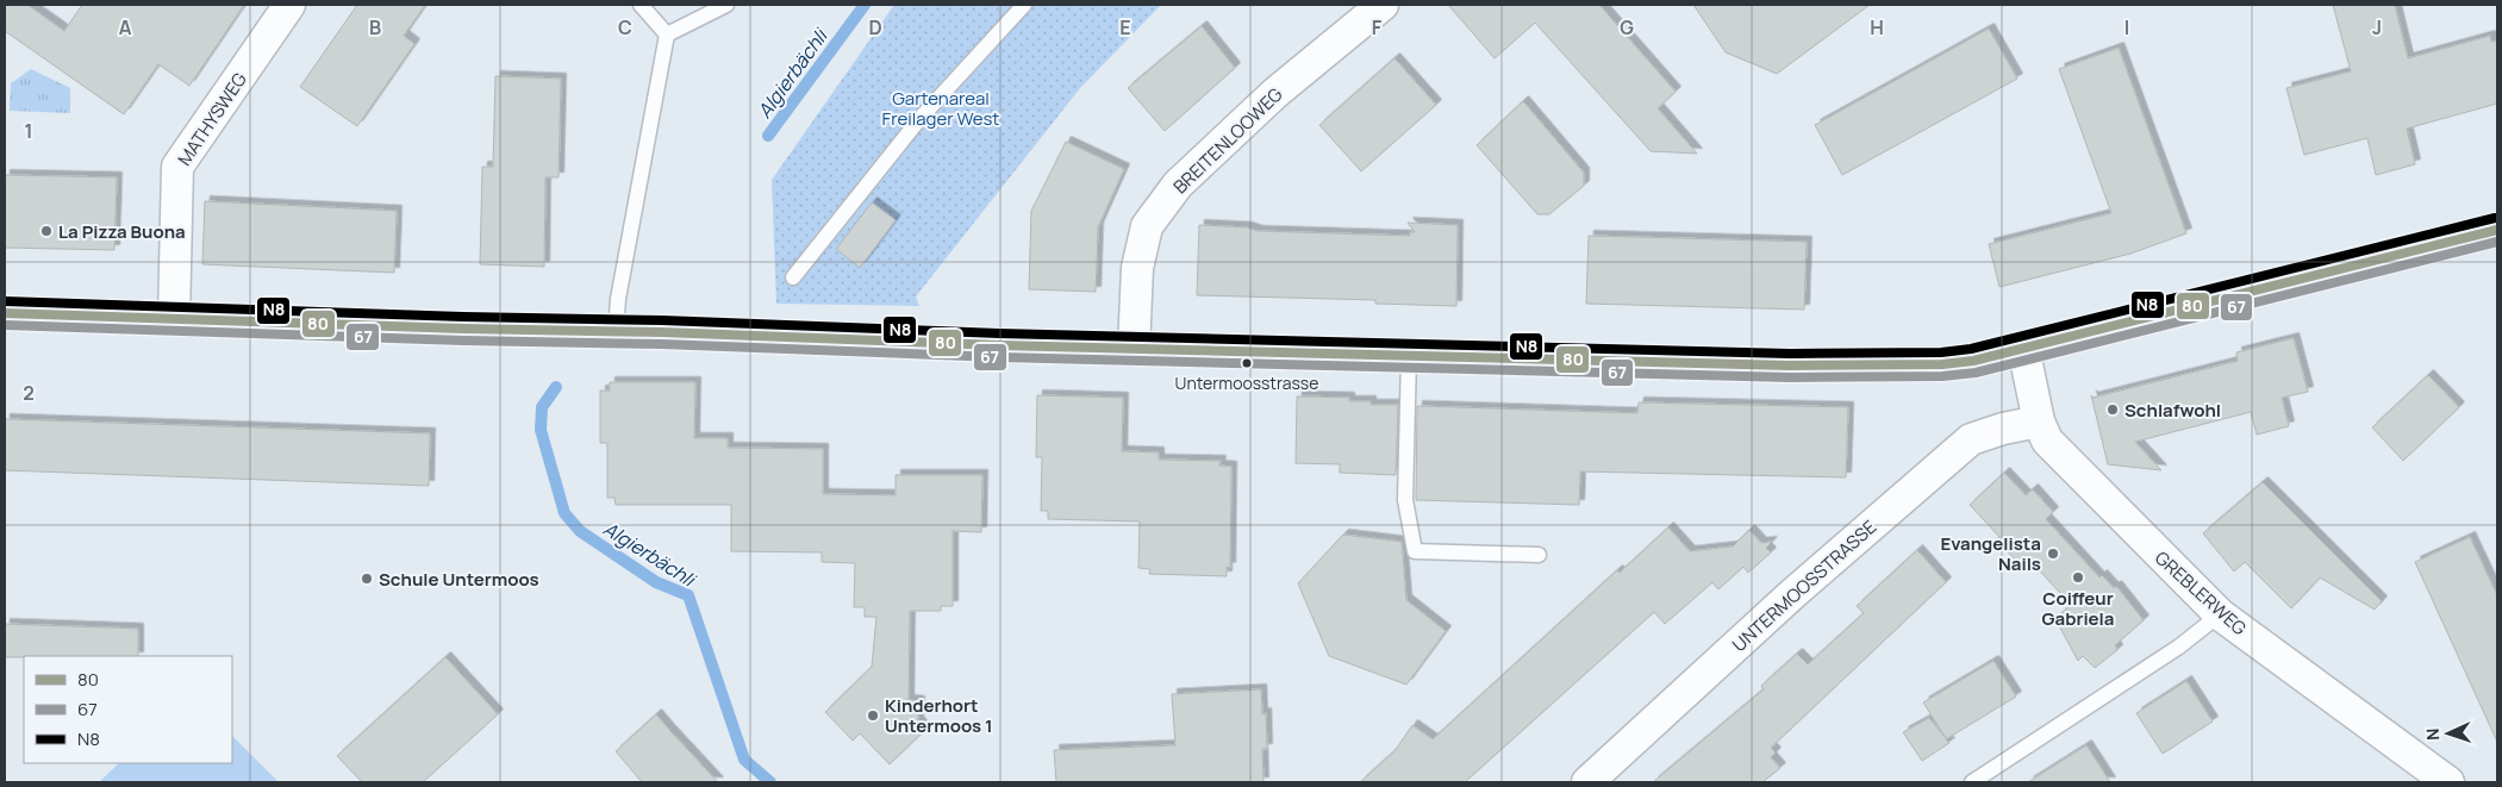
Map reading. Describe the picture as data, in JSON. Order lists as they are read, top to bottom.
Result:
{
  "streets": {
    "street": [
      "MATHYSWEG",
      "BREITENLOOWEG",
      "UNTERMOOSSTRASSE",
      "GREBLERWEG"
    ]
  },
  "crossings": [
    ["UNTERMOOSSTRASSE", "GREBLERWEG"]
  ],
  "water": ["Algierbächli"],
  "parks": ["Gartenareal Freilager West"],
  "places": [
    "La Pizza Buona",
    "Untermoosstrasse",
    "Schlafwohl",
    "Evangelista Nails",
    "Coiffeur Gabriela",
    "Schule Untermoos",
    "Kinderhort Untermoos 1"
  ],
  "lines": ["transit line N8", "transit line 80", "transit line 67"],
  "legend": ["80", "67", "N8"],
  "north": "left",
  "grid": {
    "columns": [
      "A",
      "B",
      "C",
      "D",
      "E",
      "F",
      "G",
      "H",
      "I",
      "J"
    ],
    "rows": ["1", "2"]
  }
}
